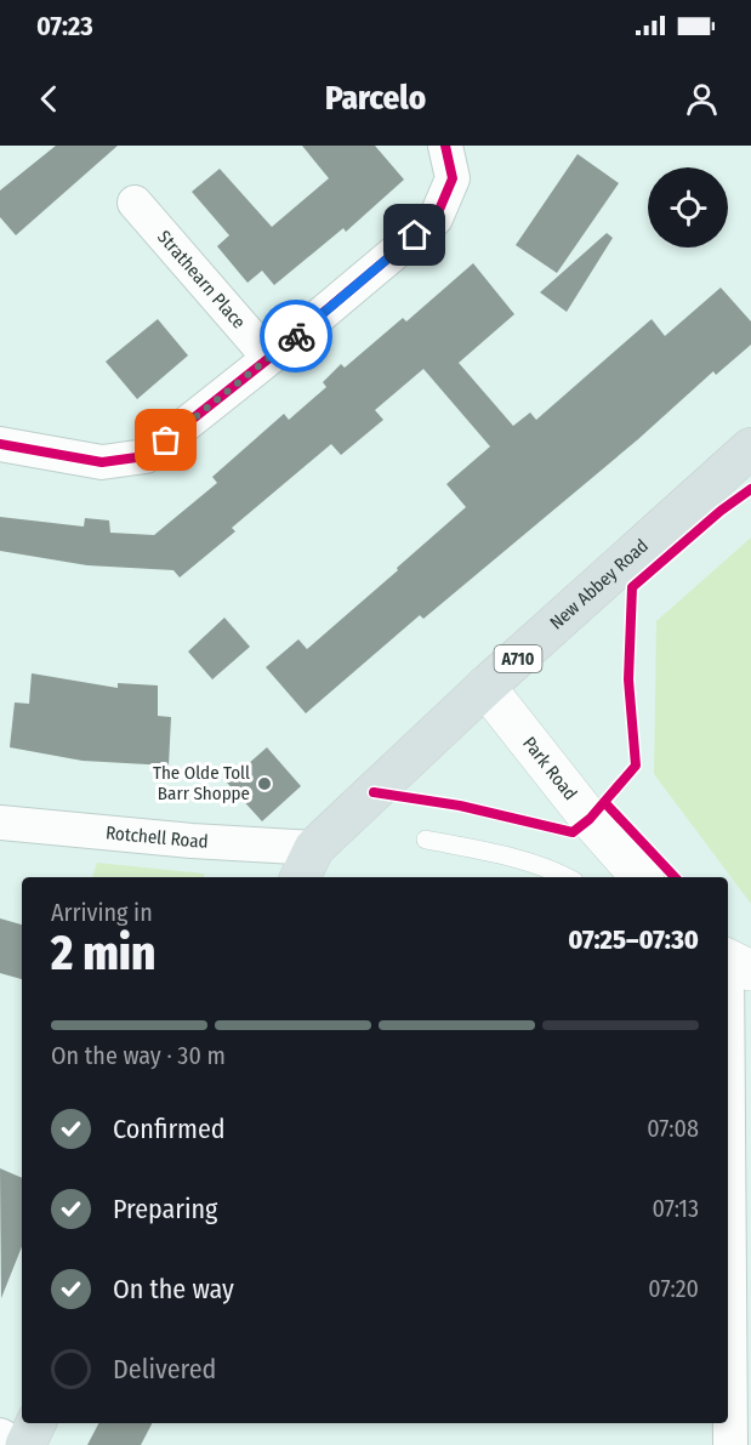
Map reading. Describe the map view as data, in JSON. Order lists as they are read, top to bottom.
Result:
{
  "streets": {
    "main road": ["New Abbey Road", "A710"],
    "street": ["Strathearn Place", "Park Road", "Rotchell Road"]
  },
  "crossings": [
    ["New Abbey Road", "Park Road"],
    ["New Abbey Road", "Rotchell Road"]
  ],
  "places": ["The Olde Toll Barr Shoppe"],
  "page": {
    "status": "07:23",
    "header": "Parcelo",
    "heading": ["2 min", "Arriving in", "07:25–07:30"],
    "bar": "On the way · 30 m",
    "list": [
      ["Confirmed", "07:08"],
      ["Preparing", "07:13"],
      ["On the way", "07:20"],
      "Delivered"
    ]
  }
}
